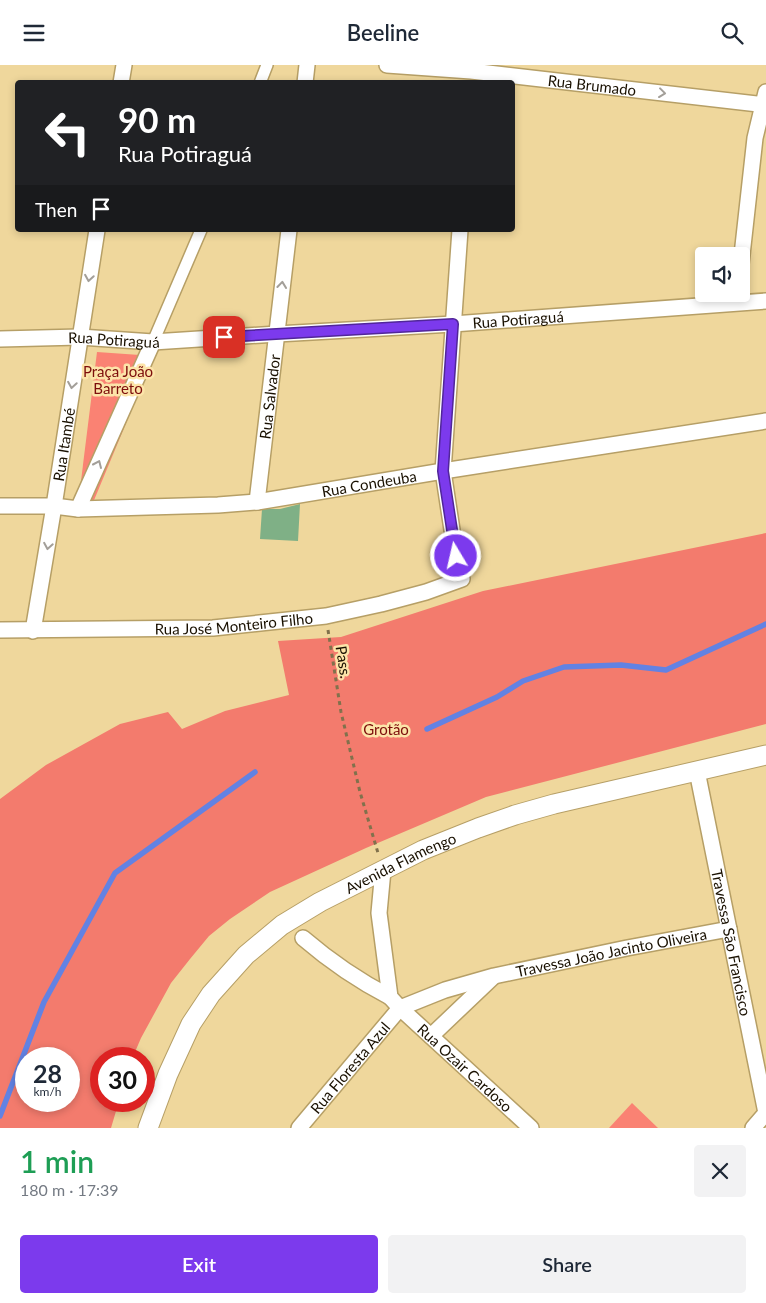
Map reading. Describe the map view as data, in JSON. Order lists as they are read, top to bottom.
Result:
{
  "streets": {
    "street": [
      "Rua Brumado",
      "Rua Potiraguá",
      "Rua Salvador",
      "Rua Itambé",
      "Rua Condeuba",
      "Rua José Monteiro Filho",
      "Avenida Flamengo",
      "Travessa São Francisco",
      "Travessa João Jacinto Oliveira",
      "Rua Floresta Azul",
      "Rua Ozair Cardoso"
    ],
    "path": ["Pass."]
  },
  "crossings": [
    ["Rua Potiraguá", "Rua Salvador"],
    ["Rua Potiraguá", "Rua Itambé"],
    ["Rua Salvador", "Rua Condeuba"],
    ["Rua Itambé", "Rua Condeuba"],
    ["Rua Itambé", "Rua José Monteiro Filho"],
    ["Rua Condeuba", "Rua José Monteiro Filho"],
    ["Rua José Monteiro Filho", "Pass."],
    ["Pass.", "Avenida Flamengo"],
    ["Avenida Flamengo", "Travessa São Francisco"],
    ["Travessa São Francisco", "Travessa João Jacinto Oliveira"],
    ["Travessa João Jacinto Oliveira", "Rua Floresta Azul"],
    ["Travessa João Jacinto Oliveira", "Rua Ozair Cardoso"],
    ["Rua Floresta Azul", "Rua Ozair Cardoso"]
  ],
  "one_way": ["Rua Brumado"],
  "parks": ["Praça João Barreto", "Grotão"],
  "page": {
    "header": "Beeline",
    "turn": ["90 m", "Rua Potiraguá"],
    "then": "Then",
    "speed": "28 km/h",
    "limit": "30",
    "heading": ["1 min", "180 m · 17:39"],
    "buttons": ["Exit", "Share"]
  }
}
